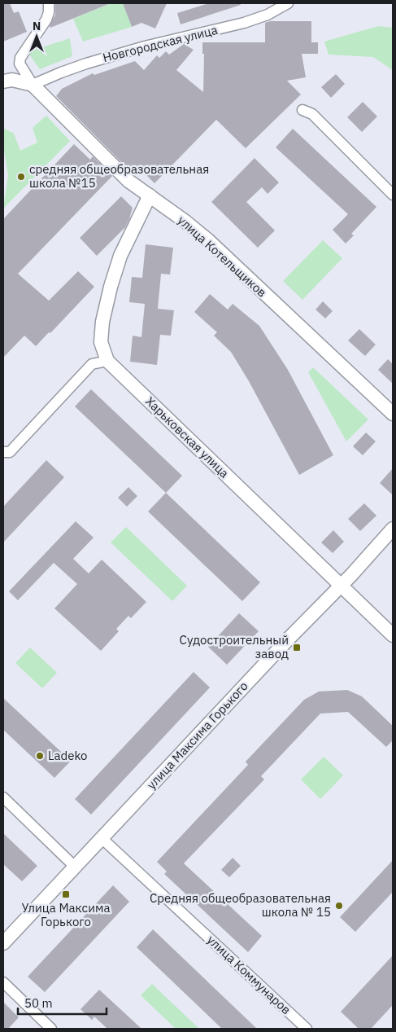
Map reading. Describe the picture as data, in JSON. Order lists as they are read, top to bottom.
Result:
{
  "streets": {
    "street": [
      "Новгородская улица",
      "улица Котельщиков",
      "Харьковская улица",
      "улица Максима Горького",
      "улица Коммунаров"
    ]
  },
  "crossings": [
    ["Новгородская улица", "улица Котельщиков"],
    ["улица Котельщиков", "Харьковская улица"],
    ["Харьковская улица", "улица Максима Горького"],
    ["улица Максима Горького", "улица Коммунаров"]
  ],
  "places": {
    "other": ["средняя общеобразовательная школа №15", "Ladeko", "Средняя общеобразовательная школа № 15"],
    "transit": ["Судостроительный завод", "Улица Максима Горького"]
  },
  "scale_bar": "50 m",
  "north": "top"
}
